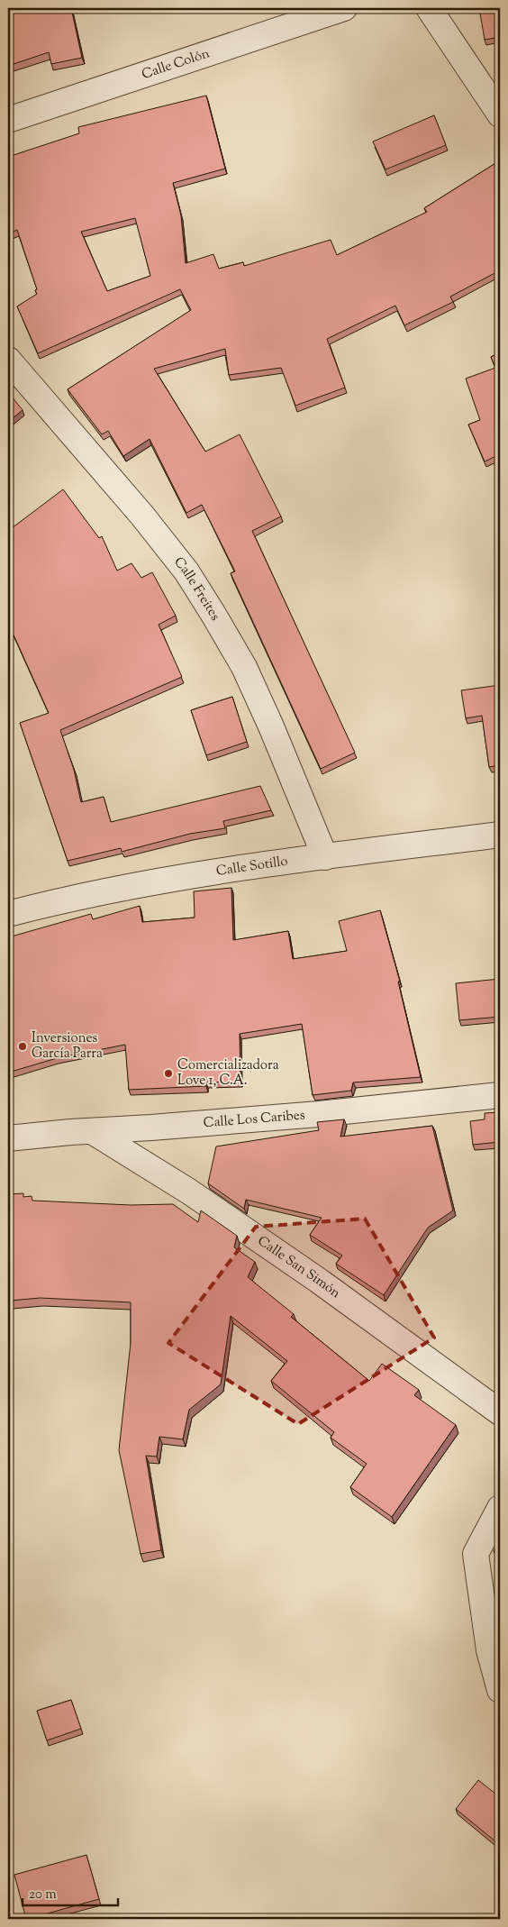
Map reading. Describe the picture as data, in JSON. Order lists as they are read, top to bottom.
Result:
{
  "streets": {
    "street": [
      "Calle Colón",
      "Calle Freites",
      "Calle Sotillo",
      "Calle Los Caribes",
      "Calle San Simón"
    ]
  },
  "crossings": [
    ["Calle Freites", "Calle Sotillo"],
    ["Calle Los Caribes", "Calle San Simón"]
  ],
  "places": ["Inversiones García Parra", "Comercializadora Love 1, C.A."],
  "scale_bar": "20 m"
}
